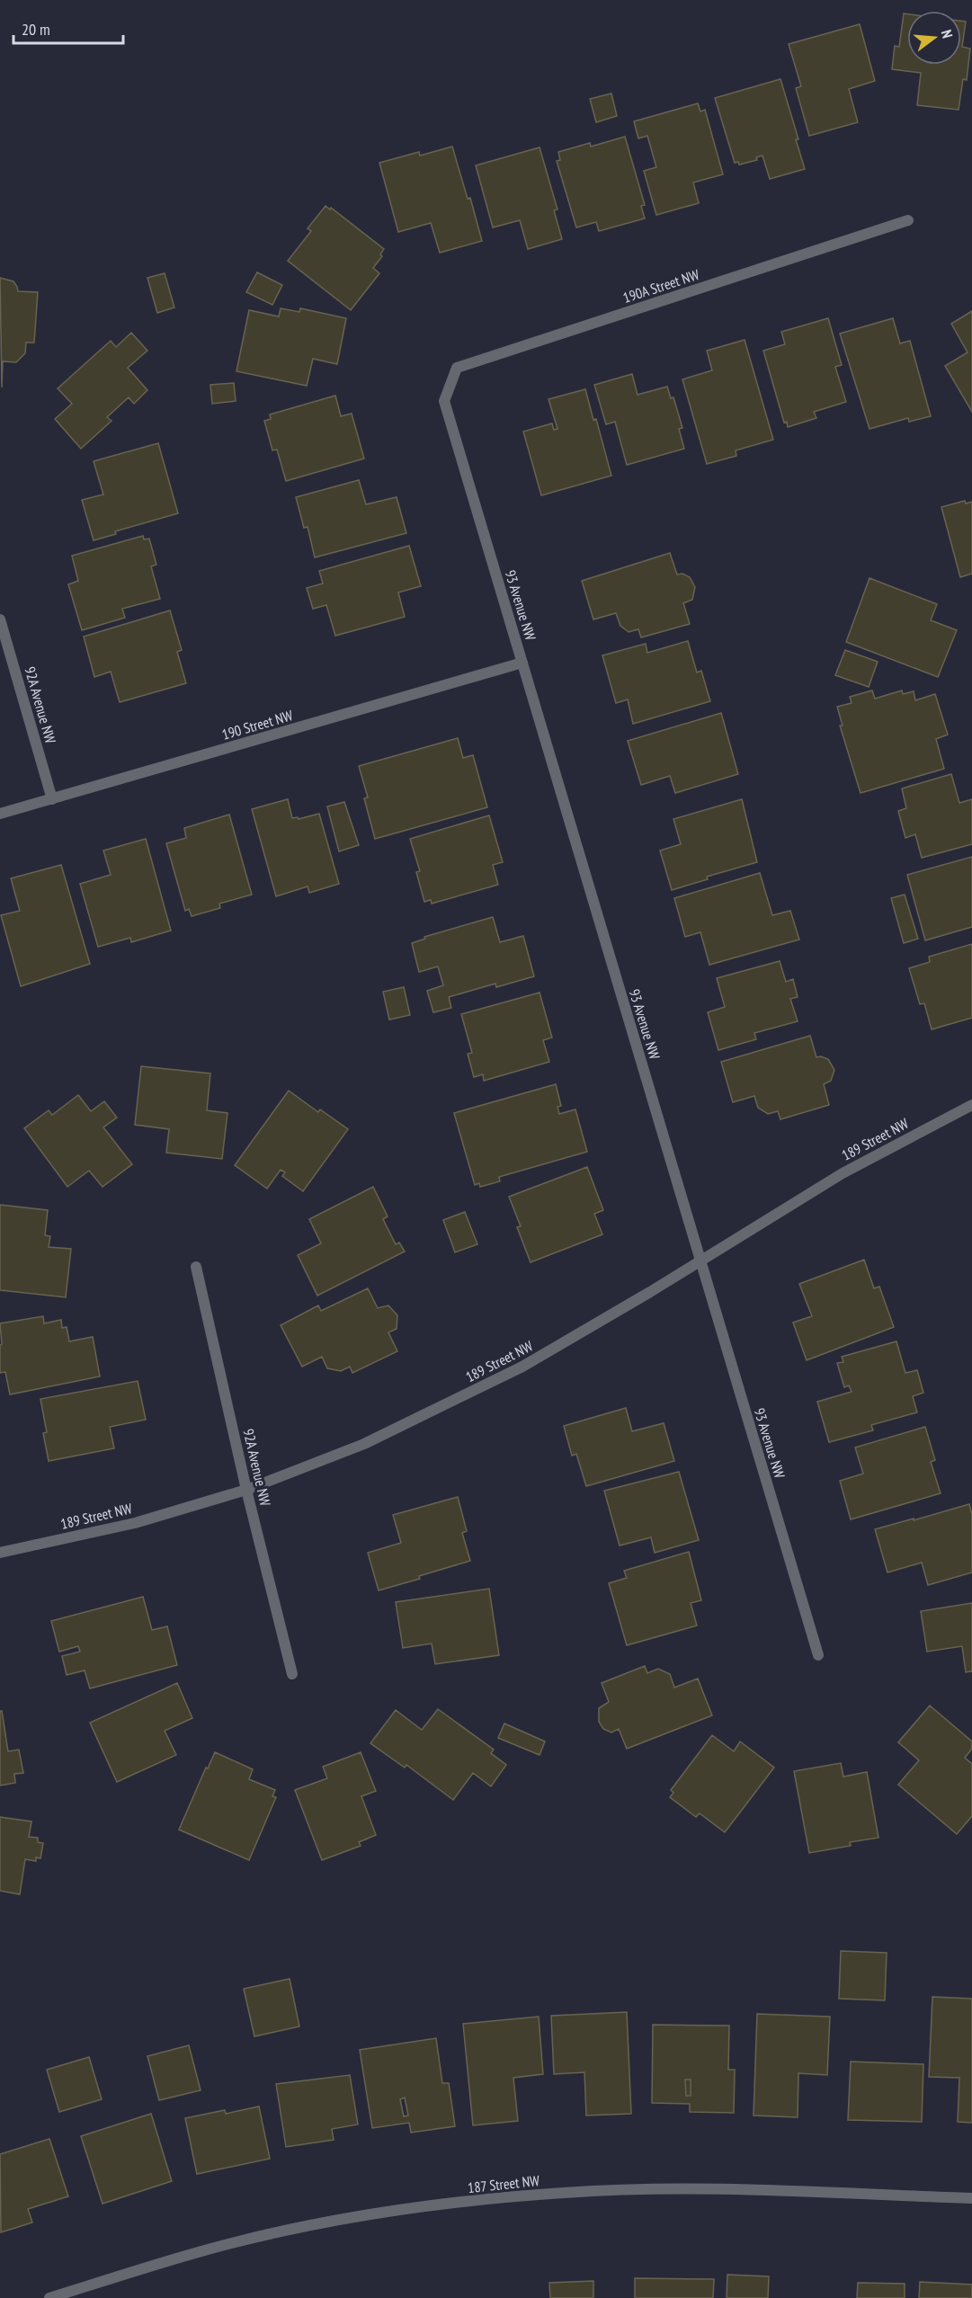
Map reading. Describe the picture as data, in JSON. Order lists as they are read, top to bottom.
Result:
{
  "streets": {
    "street": [
      "190A Street NW",
      "93 Avenue NW",
      "92A Avenue NW",
      "190 Street NW",
      "189 Street NW",
      "187 Street NW"
    ]
  },
  "crossings": [
    ["190A Street NW", "93 Avenue NW"],
    ["93 Avenue NW", "190 Street NW"],
    ["93 Avenue NW", "189 Street NW"],
    ["92A Avenue NW", "190 Street NW"],
    ["92A Avenue NW", "189 Street NW"]
  ],
  "scale_bar": "20 m",
  "north": "right"
}
